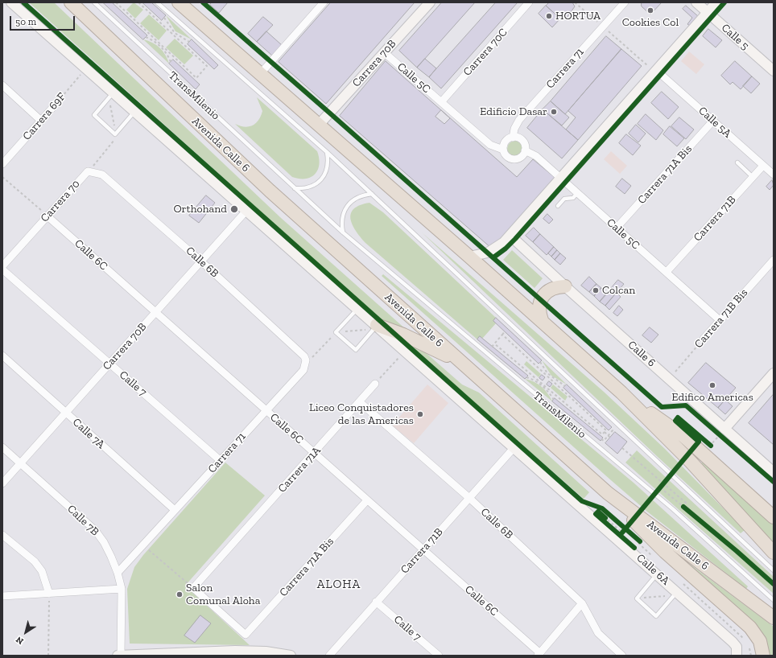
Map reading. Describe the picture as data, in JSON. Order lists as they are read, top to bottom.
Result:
{
  "streets": {
    "highway": ["Avenida Calle 6"],
    "street": [
      "Calle 5",
      "Carrera 70C",
      "Carrera 70B",
      "Carrera 71",
      "Calle 5C",
      "Carrera 69F",
      "Calle 5A",
      "Carrera 71A Bis",
      "Carrera 70",
      "Carrera 71B",
      "Calle 6C",
      "Calle 6B",
      "Carrera 71B Bis",
      "Calle 6",
      "Calle 7",
      "Calle 7A",
      "Carrera 71A",
      "Calle 7B",
      "Calle 6A"
    ],
    "lane": ["TransMilenio"]
  },
  "crossings": [
    ["Carrera 70C", "Calle 5C"],
    ["Carrera 70B", "Calle 5C"],
    ["Carrera 70B", "Calle 6C"],
    ["Carrera 70B", "Calle 6B"],
    ["Carrera 70B", "Calle 7"],
    ["Carrera 70B", "Calle 7A"],
    ["Carrera 70B", "Calle 7B"],
    ["Carrera 70B", "Calle 6A"],
    ["Carrera 71", "Calle 5C"],
    ["Carrera 71", "Calle 6C"],
    ["Carrera 71", "Calle 6B"],
    ["Carrera 71", "Calle 7"],
    ["Carrera 71", "Calle 7A"],
    ["Carrera 71", "Calle 7B"],
    ["Calle 5C", "Carrera 71A Bis"],
    ["Calle 5C", "Carrera 71B"],
    ["Calle 5C", "Carrera 71B Bis"],
    ["Carrera 69F", "Calle 6A"],
    ["Calle 5A", "Carrera 71A Bis"],
    ["Calle 5A", "Carrera 71B"],
    ["Carrera 71A Bis", "Calle 6C"],
    ["Carrera 71A Bis", "Carrera 71A"],
    ["Carrera 70", "Calle 6C"],
    ["Carrera 70", "Calle 6B"],
    ["Carrera 71B", "Calle 6C"],
    ["Carrera 71B", "Calle 6B"],
    ["Carrera 71B", "Calle 7"],
    ["Carrera 71B", "Calle 6A"],
    ["Calle 6C", "Carrera 71A"],
    ["Calle 6B", "Carrera 71A"],
    ["Carrera 71B Bis", "Calle 6"]
  ],
  "districts": ["ALOHA"],
  "places": [
    "Cookies Col",
    "HORTUA",
    "Edificio Dasar",
    "Orthohand",
    "Colcan",
    "Edifico Americas",
    "Liceo Conquistadores de las Americas",
    "Salon Comunal Aloha"
  ],
  "scale_bar": "50 m",
  "north": "bottom left"
}
